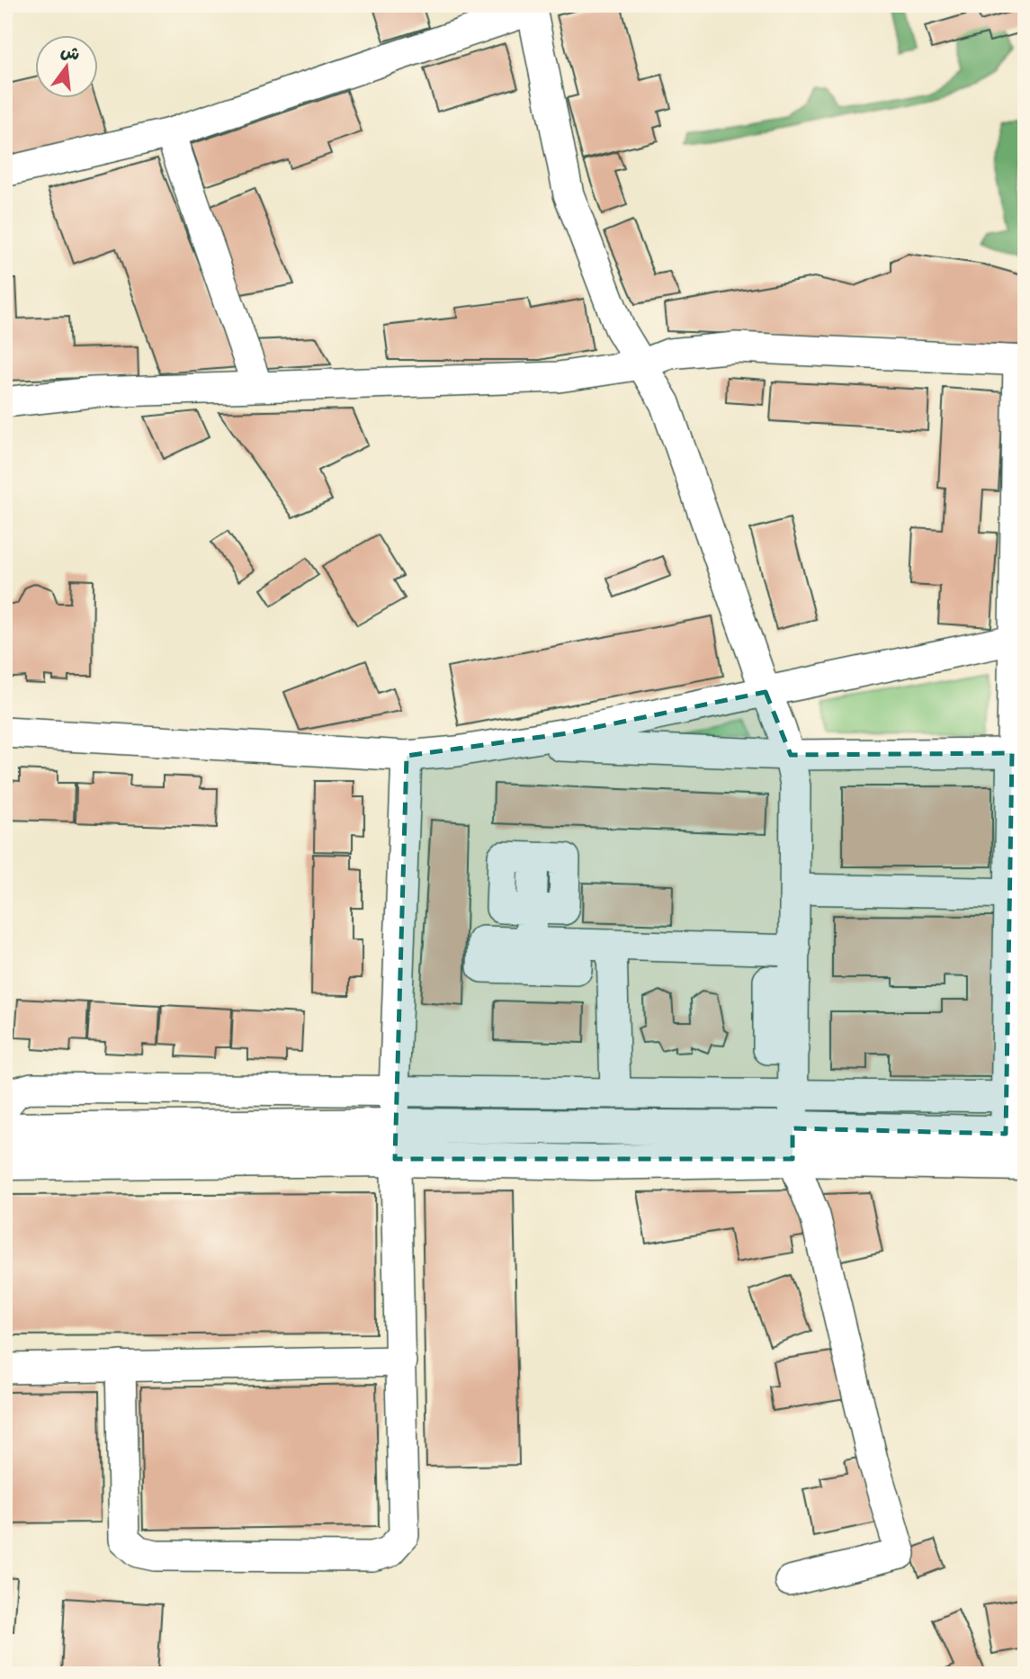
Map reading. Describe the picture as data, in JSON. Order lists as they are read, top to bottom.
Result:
{
  "north": "top"
}
